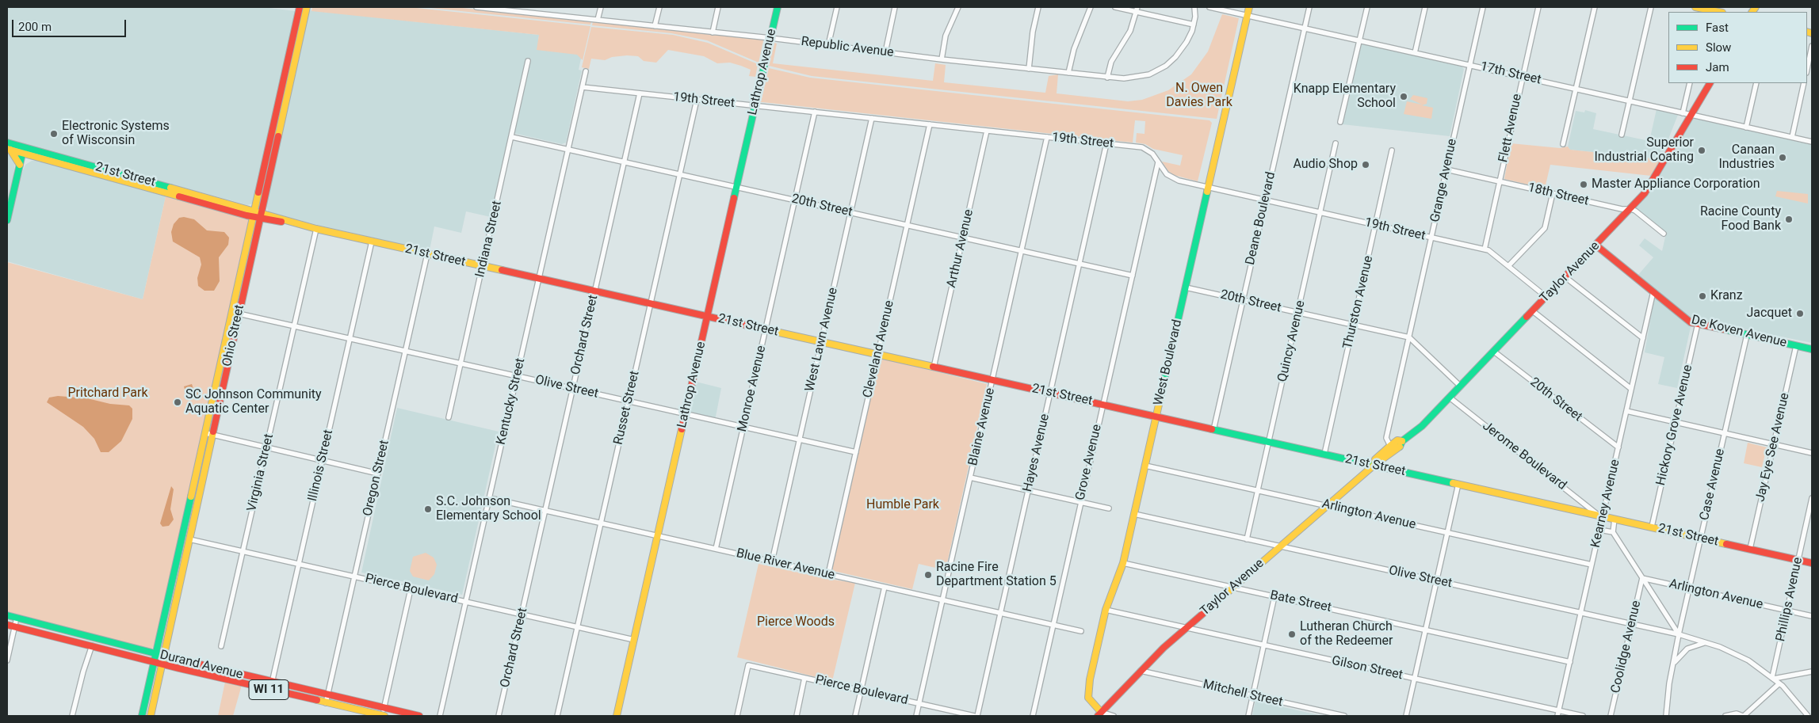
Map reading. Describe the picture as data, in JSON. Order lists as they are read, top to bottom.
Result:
{
  "streets": {
    "street": [
      "Republic Avenue",
      "Lathrop Avenue",
      "17th Street",
      "19th Street",
      "Flett Avenue",
      "21st Street",
      "Grange Avenue",
      "18th Street",
      "20th Street",
      "Deane Boulevard",
      "Indiana Street",
      "Arthur Avenue",
      "Taylor Avenue",
      "Thurston Avenue",
      "De Koven Avenue",
      "Orchard Street",
      "Ohio Street",
      "West Lawn Avenue",
      "Quincy Avenue",
      "Cleveland Avenue",
      "West Boulevard",
      "Olive Street",
      "Monroe Avenue",
      "Kentucky Street",
      "Russet Street",
      "Hickory Grove Avenue",
      "Blaine Avenue",
      "Jay Eye See Avenue",
      "Hayes Avenue",
      "Jerome Boulevard",
      "Grove Avenue",
      "Illinois Street",
      "Virginia Street",
      "Oregon Street",
      "Case Avenue",
      "Kearney Avenue",
      "Arlington Avenue",
      "Blue River Avenue",
      "Pierce Boulevard",
      "Phillips Avenue",
      "Bate Street",
      "Coolidge Avenue",
      "Durand Avenue",
      "Gilson Street",
      "WI 11",
      "Mitchell Street"
    ]
  },
  "crossings": [
    ["Republic Avenue", "Lathrop Avenue"],
    ["Lathrop Avenue", "19th Street"],
    ["Lathrop Avenue", "21st Street"],
    ["Lathrop Avenue", "20th Street"],
    ["Lathrop Avenue", "Olive Street"],
    ["Lathrop Avenue", "Blue River Avenue"],
    ["Lathrop Avenue", "Pierce Boulevard"],
    ["17th Street", "Flett Avenue"],
    ["17th Street", "Grange Avenue"],
    ["17th Street", "Deane Boulevard"],
    ["17th Street", "Taylor Avenue"],
    ["17th Street", "West Boulevard"],
    ["19th Street", "Flett Avenue"],
    ["19th Street", "Grange Avenue"],
    ["19th Street", "Deane Boulevard"],
    ["19th Street", "Arthur Avenue"],
    ["19th Street", "Taylor Avenue"],
    ["19th Street", "Thurston Avenue"],
    ["19th Street", "Orchard Street"],
    ["19th Street", "West Lawn Avenue"],
    ["19th Street", "Quincy Avenue"],
    ["19th Street", "Cleveland Avenue"],
    ["19th Street", "West Boulevard"],
    ["19th Street", "Monroe Avenue"],
    ["19th Street", "Kentucky Street"],
    ["19th Street", "Russet Street"],
    ["19th Street", "Blaine Avenue"],
    ["19th Street", "Hayes Avenue"],
    ["19th Street", "Grove Avenue"],
    ["Flett Avenue", "18th Street"],
    ["21st Street", "Deane Boulevard"],
    ["21st Street", "Indiana Street"],
    ["21st Street", "Arthur Avenue"],
    ["21st Street", "Taylor Avenue"],
    ["21st Street", "Thurston Avenue"],
    ["21st Street", "Orchard Street"],
    ["21st Street", "Ohio Street"],
    ["21st Street", "West Lawn Avenue"],
    ["21st Street", "Quincy Avenue"],
    ["21st Street", "Cleveland Avenue"],
    ["21st Street", "West Boulevard"],
    ["21st Street", "Monroe Avenue"],
    ["21st Street", "Kentucky Street"],
    ["21st Street", "Russet Street"],
    ["21st Street", "Hickory Grove Avenue"],
    ["21st Street", "Blaine Avenue"],
    ["21st Street", "Jay Eye See Avenue"],
    ["21st Street", "Hayes Avenue"],
    ["21st Street", "Jerome Boulevard"],
    ["21st Street", "Grove Avenue"],
    ["21st Street", "Illinois Street"],
    ["21st Street", "Virginia Street"],
    ["21st Street", "Oregon Street"],
    ["21st Street", "Case Avenue"],
    ["21st Street", "Kearney Avenue"],
    ["21st Street", "Phillips Avenue"],
    ["Grange Avenue", "18th Street"],
    ["Grange Avenue", "20th Street"],
    ["Grange Avenue", "Taylor Avenue"],
    ["18th Street", "Taylor Avenue"],
    ["20th Street", "Deane Boulevard"],
    ["20th Street", "Indiana Street"],
    ["20th Street", "Arthur Avenue"],
    ["20th Street", "Taylor Avenue"],
    ["20th Street", "Thurston Avenue"],
    ["20th Street", "Orchard Street"],
    ["20th Street", "West Lawn Avenue"],
    ["20th Street", "Quincy Avenue"],
    ["20th Street", "Cleveland Avenue"],
    ["20th Street", "West Boulevard"],
    ["20th Street", "Monroe Avenue"],
    ["20th Street", "Kentucky Street"],
    ["20th Street", "Russet Street"],
    ["20th Street", "Blaine Avenue"],
    ["20th Street", "Hayes Avenue"],
    ["20th Street", "Grove Avenue"],
    ["20th Street", "Kearney Avenue"],
    ["Indiana Street", "Olive Street"],
    ["Taylor Avenue", "De Koven Avenue"],
    ["Taylor Avenue", "West Boulevard"],
    ["Taylor Avenue", "Olive Street"],
    ["Taylor Avenue", "Jerome Boulevard"],
    ["Taylor Avenue", "Arlington Avenue"],
    ["Taylor Avenue", "Bate Street"],
    ["Taylor Avenue", "Gilson Street"],
    ["Taylor Avenue", "Mitchell Street"],
    ["De Koven Avenue", "Hickory Grove Avenue"],
    ["De Koven Avenue", "Jay Eye See Avenue"],
    ["De Koven Avenue", "Case Avenue"],
    ["De Koven Avenue", "Kearney Avenue"],
    ["Orchard Street", "Olive Street"],
    ["Orchard Street", "Blue River Avenue"],
    ["Orchard Street", "Pierce Boulevard"],
    ["Ohio Street", "Olive Street"],
    ["Ohio Street", "Pierce Boulevard"],
    ["Ohio Street", "Durand Avenue"],
    ["West Lawn Avenue", "Olive Street"],
    ["West Lawn Avenue", "Blue River Avenue"],
    ["Quincy Avenue", "Olive Street"],
    ["Quincy Avenue", "Arlington Avenue"],
    ["Cleveland Avenue", "Olive Street"],
    ["Cleveland Avenue", "Blue River Avenue"],
    ["West Boulevard", "Olive Street"],
    ["West Boulevard", "Arlington Avenue"],
    ["West Boulevard", "Bate Street"],
    ["West Boulevard", "Gilson Street"],
    ["Olive Street", "Monroe Avenue"],
    ["Olive Street", "Kentucky Street"],
    ["Olive Street", "Russet Street"],
    ["Olive Street", "Illinois Street"],
    ["Olive Street", "Virginia Street"],
    ["Olive Street", "Oregon Street"],
    ["Olive Street", "Case Avenue"],
    ["Olive Street", "Kearney Avenue"],
    ["Olive Street", "Coolidge Avenue"],
    ["Monroe Avenue", "Blue River Avenue"],
    ["Kentucky Street", "Blue River Avenue"],
    ["Kentucky Street", "Pierce Boulevard"],
    ["Russet Street", "Blue River Avenue"],
    ["Russet Street", "Pierce Boulevard"],
    ["Blaine Avenue", "Blue River Avenue"],
    ["Blaine Avenue", "Pierce Boulevard"],
    ["Hayes Avenue", "Blue River Avenue"],
    ["Hayes Avenue", "Pierce Boulevard"],
    ["Jerome Boulevard", "Kearney Avenue"],
    ["Grove Avenue", "Blue River Avenue"],
    ["Illinois Street", "Pierce Boulevard"],
    ["Illinois Street", "Durand Avenue"],
    ["Virginia Street", "Pierce Boulevard"],
    ["Oregon Street", "Pierce Boulevard"],
    ["Oregon Street", "Durand Avenue"],
    ["Case Avenue", "Arlington Avenue"],
    ["Kearney Avenue", "Arlington Avenue"],
    ["Kearney Avenue", "Bate Street"],
    ["Kearney Avenue", "Gilson Street"],
    ["Arlington Avenue", "Phillips Avenue"],
    ["Arlington Avenue", "Coolidge Avenue"]
  ],
  "parks": [
    "N. Owen Davies Park",
    "Pritchard Park",
    "Humble Park",
    "Pierce Woods"
  ],
  "places": [
    "Knapp Elementary School",
    "Electronic Systems of Wisconsin",
    "Superior Industrial Coating",
    "Canaan Industries",
    "Audio Shop",
    "Master Appliance Corporation",
    "Racine County Food Bank",
    "Kranz",
    "Jacquet",
    "SC Johnson Community Aquatic Center",
    "S.C. Johnson Elementary School",
    "Racine Fire Department Station 5",
    "Lutheran Church of the Redeemer"
  ],
  "legend": ["Fast", "Slow", "Jam"],
  "scale_bar": "200 m"
}
